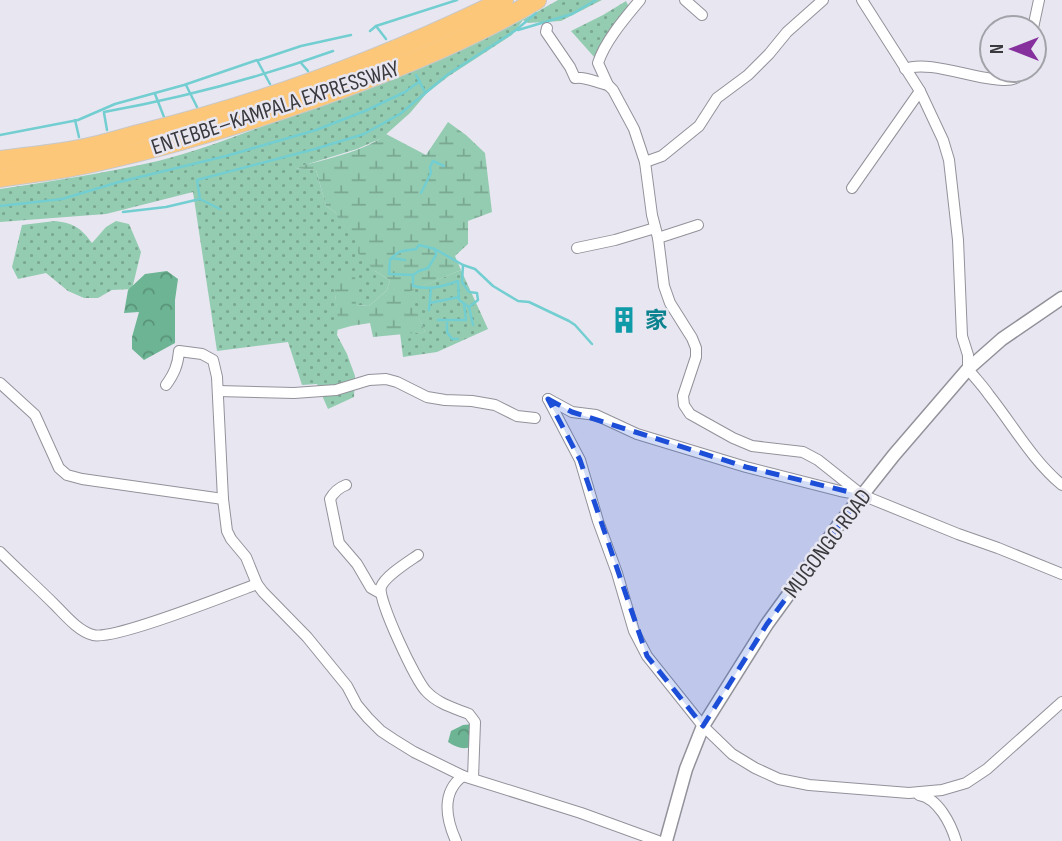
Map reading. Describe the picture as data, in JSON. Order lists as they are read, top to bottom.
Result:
{
  "streets": {
    "highway": ["ENTEBBE–KAMPALA EXPRESSWAY"],
    "street": ["MUGONGO ROAD"]
  },
  "places": {
    "building": ["家"]
  },
  "north": "left"
}
